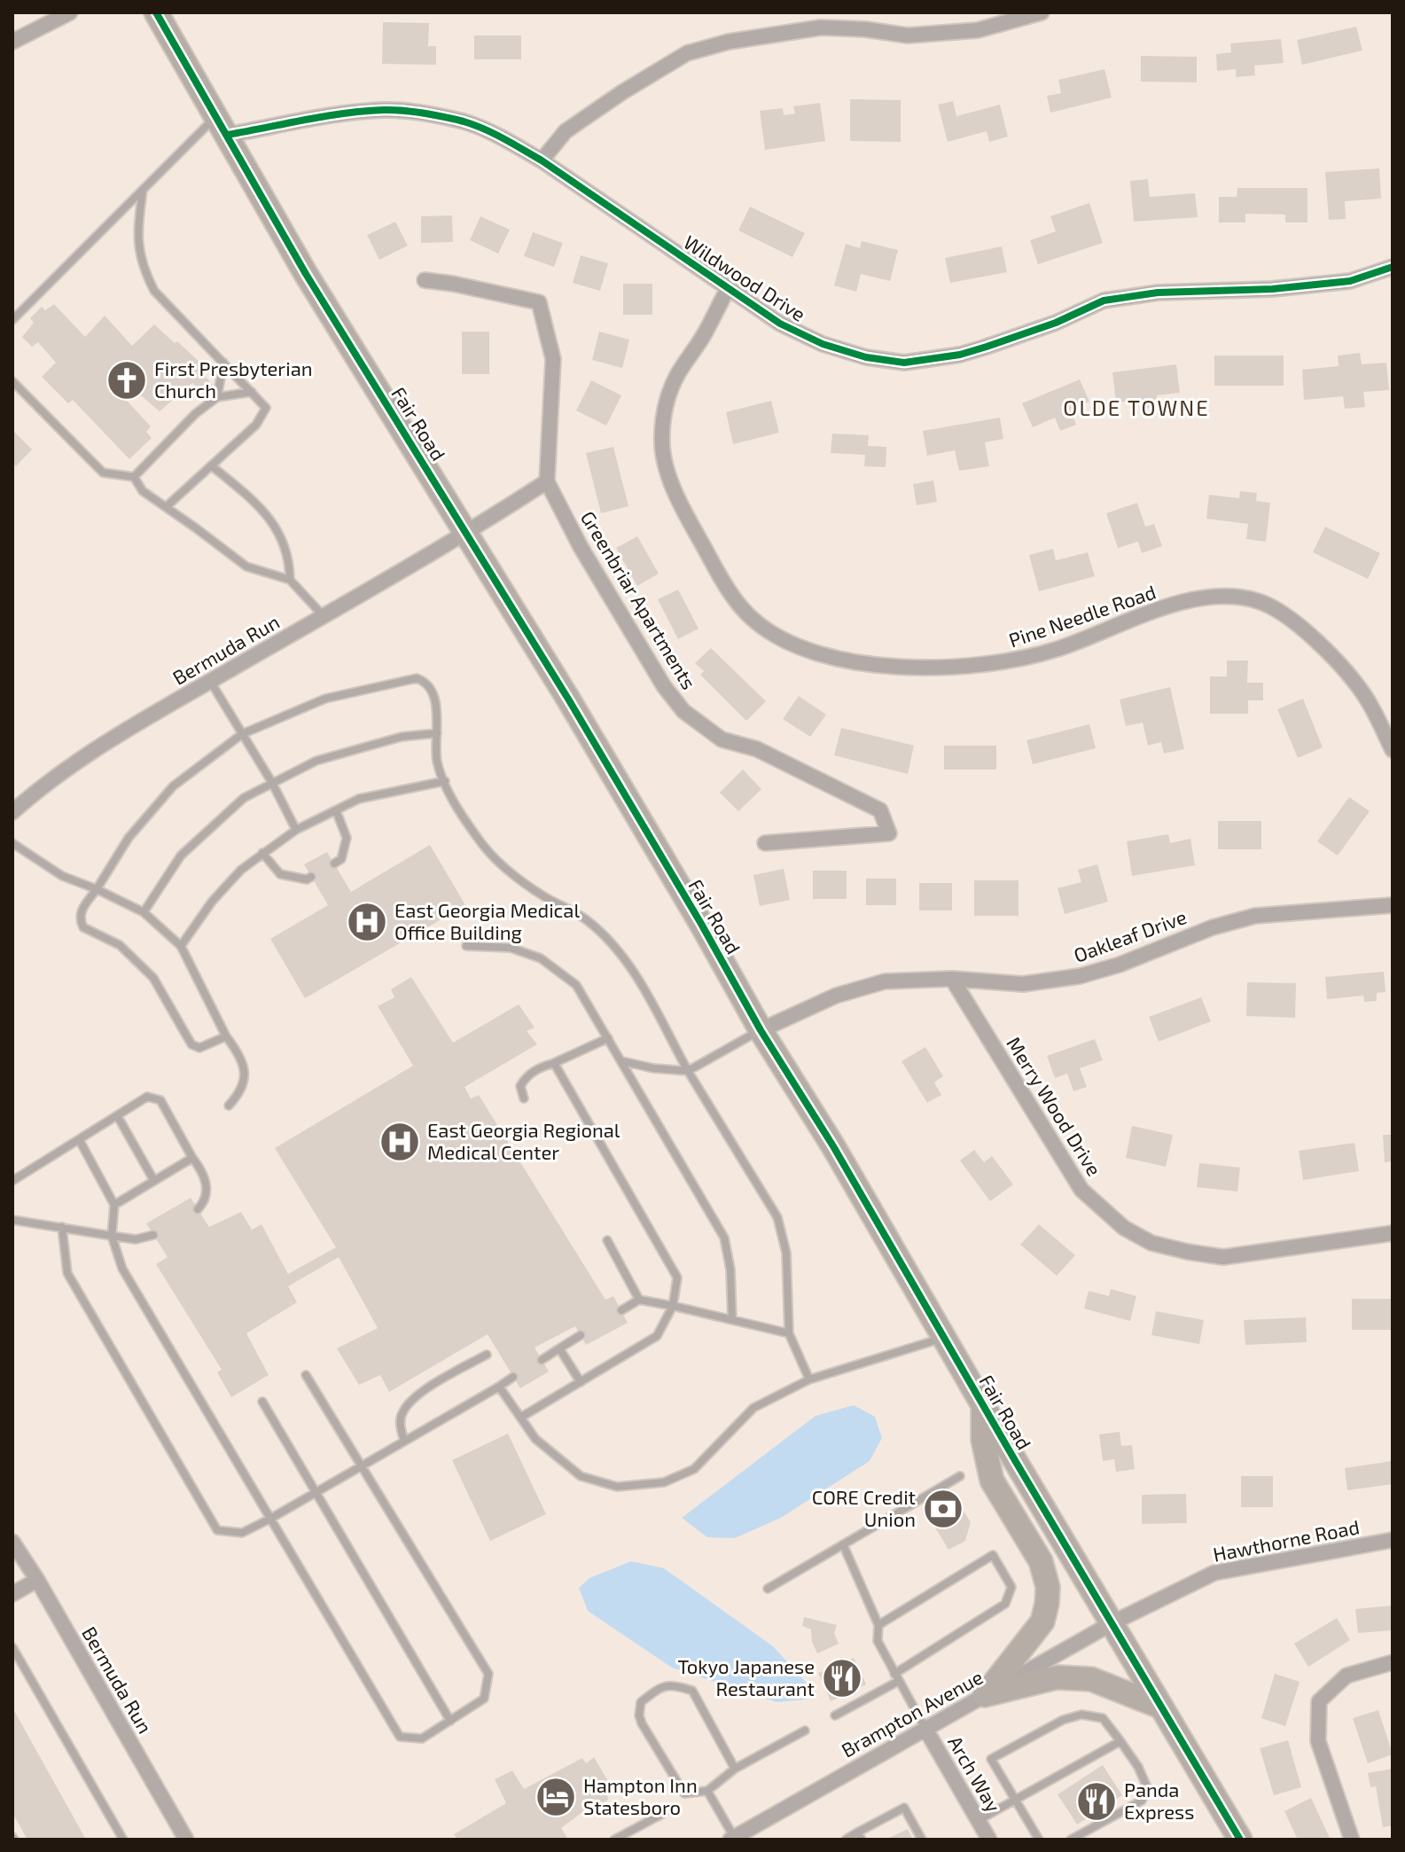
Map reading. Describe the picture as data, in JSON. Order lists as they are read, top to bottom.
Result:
{
  "streets": {
    "main road": ["Fair Road"],
    "street": [
      "Wildwood Drive",
      "Greenbriar Apartments",
      "Pine Needle Road",
      "Bermuda Run",
      "Oakleaf Drive",
      "Merry Wood Drive",
      "Hawthorne Road",
      "Brampton Avenue",
      "Arch Way"
    ]
  },
  "crossings": [
    ["Wildwood Drive", "Fair Road"],
    ["Wildwood Drive", "Pine Needle Road"],
    ["Fair Road", "Bermuda Run"],
    ["Fair Road", "Oakleaf Drive"],
    ["Fair Road", "Hawthorne Road"],
    ["Fair Road", "Brampton Avenue"],
    ["Greenbriar Apartments", "Bermuda Run"],
    ["Oakleaf Drive", "Merry Wood Drive"],
    ["Hawthorne Road", "Brampton Avenue"],
    ["Brampton Avenue", "Arch Way"]
  ],
  "districts": ["OLDE TOWNE"],
  "places": {
    "church": ["First Presbyterian Church"],
    "hospital": ["East Georgia Medical Office Building", "East Georgia Regional Medical Center"],
    "bank": ["CORE Credit Union"],
    "restaurant": ["Tokyo Japanese Restaurant", "Panda Express"],
    "hotel": ["Hampton Inn Statesboro"]
  }
}
